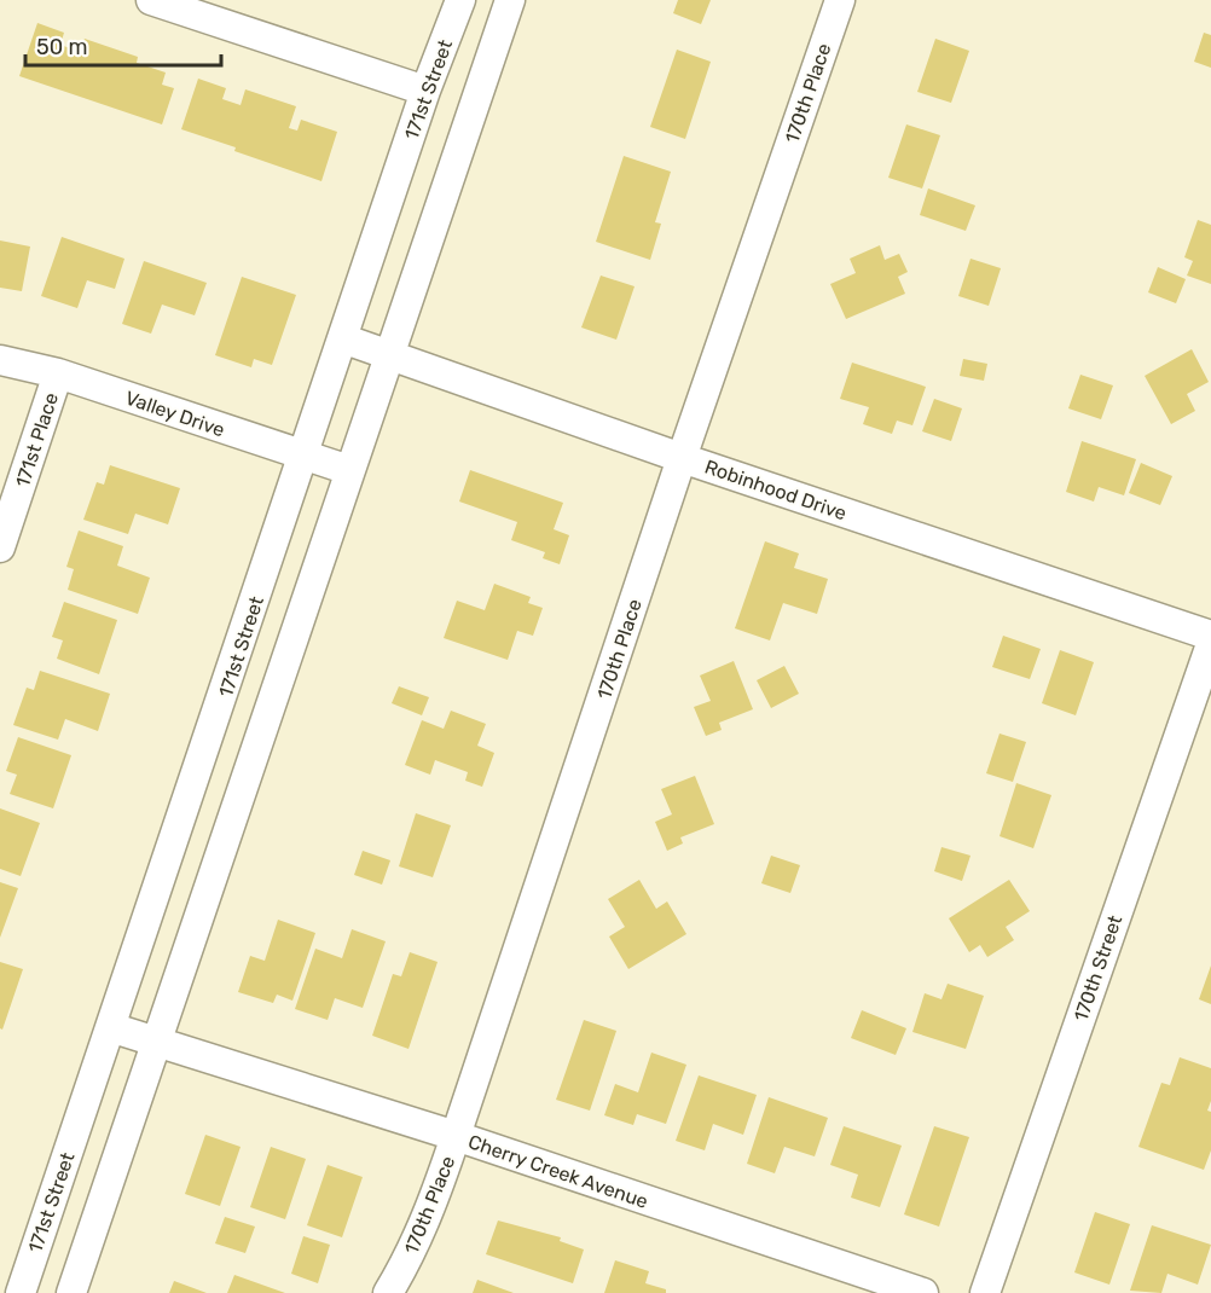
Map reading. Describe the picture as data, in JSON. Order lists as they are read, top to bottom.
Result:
{
  "streets": {
    "street": [
      "171st Street",
      "170th Place",
      "Valley Drive",
      "171st Place",
      "Robinhood Drive",
      "170th Street",
      "Cherry Creek Avenue"
    ]
  },
  "crossings": [
    ["171st Street", "Valley Drive"],
    ["171st Street", "Robinhood Drive"],
    ["171st Street", "Cherry Creek Avenue"],
    ["170th Place", "Robinhood Drive"],
    ["170th Place", "Cherry Creek Avenue"],
    ["Valley Drive", "171st Place"]
  ],
  "scale_bar": "50 m"
}
